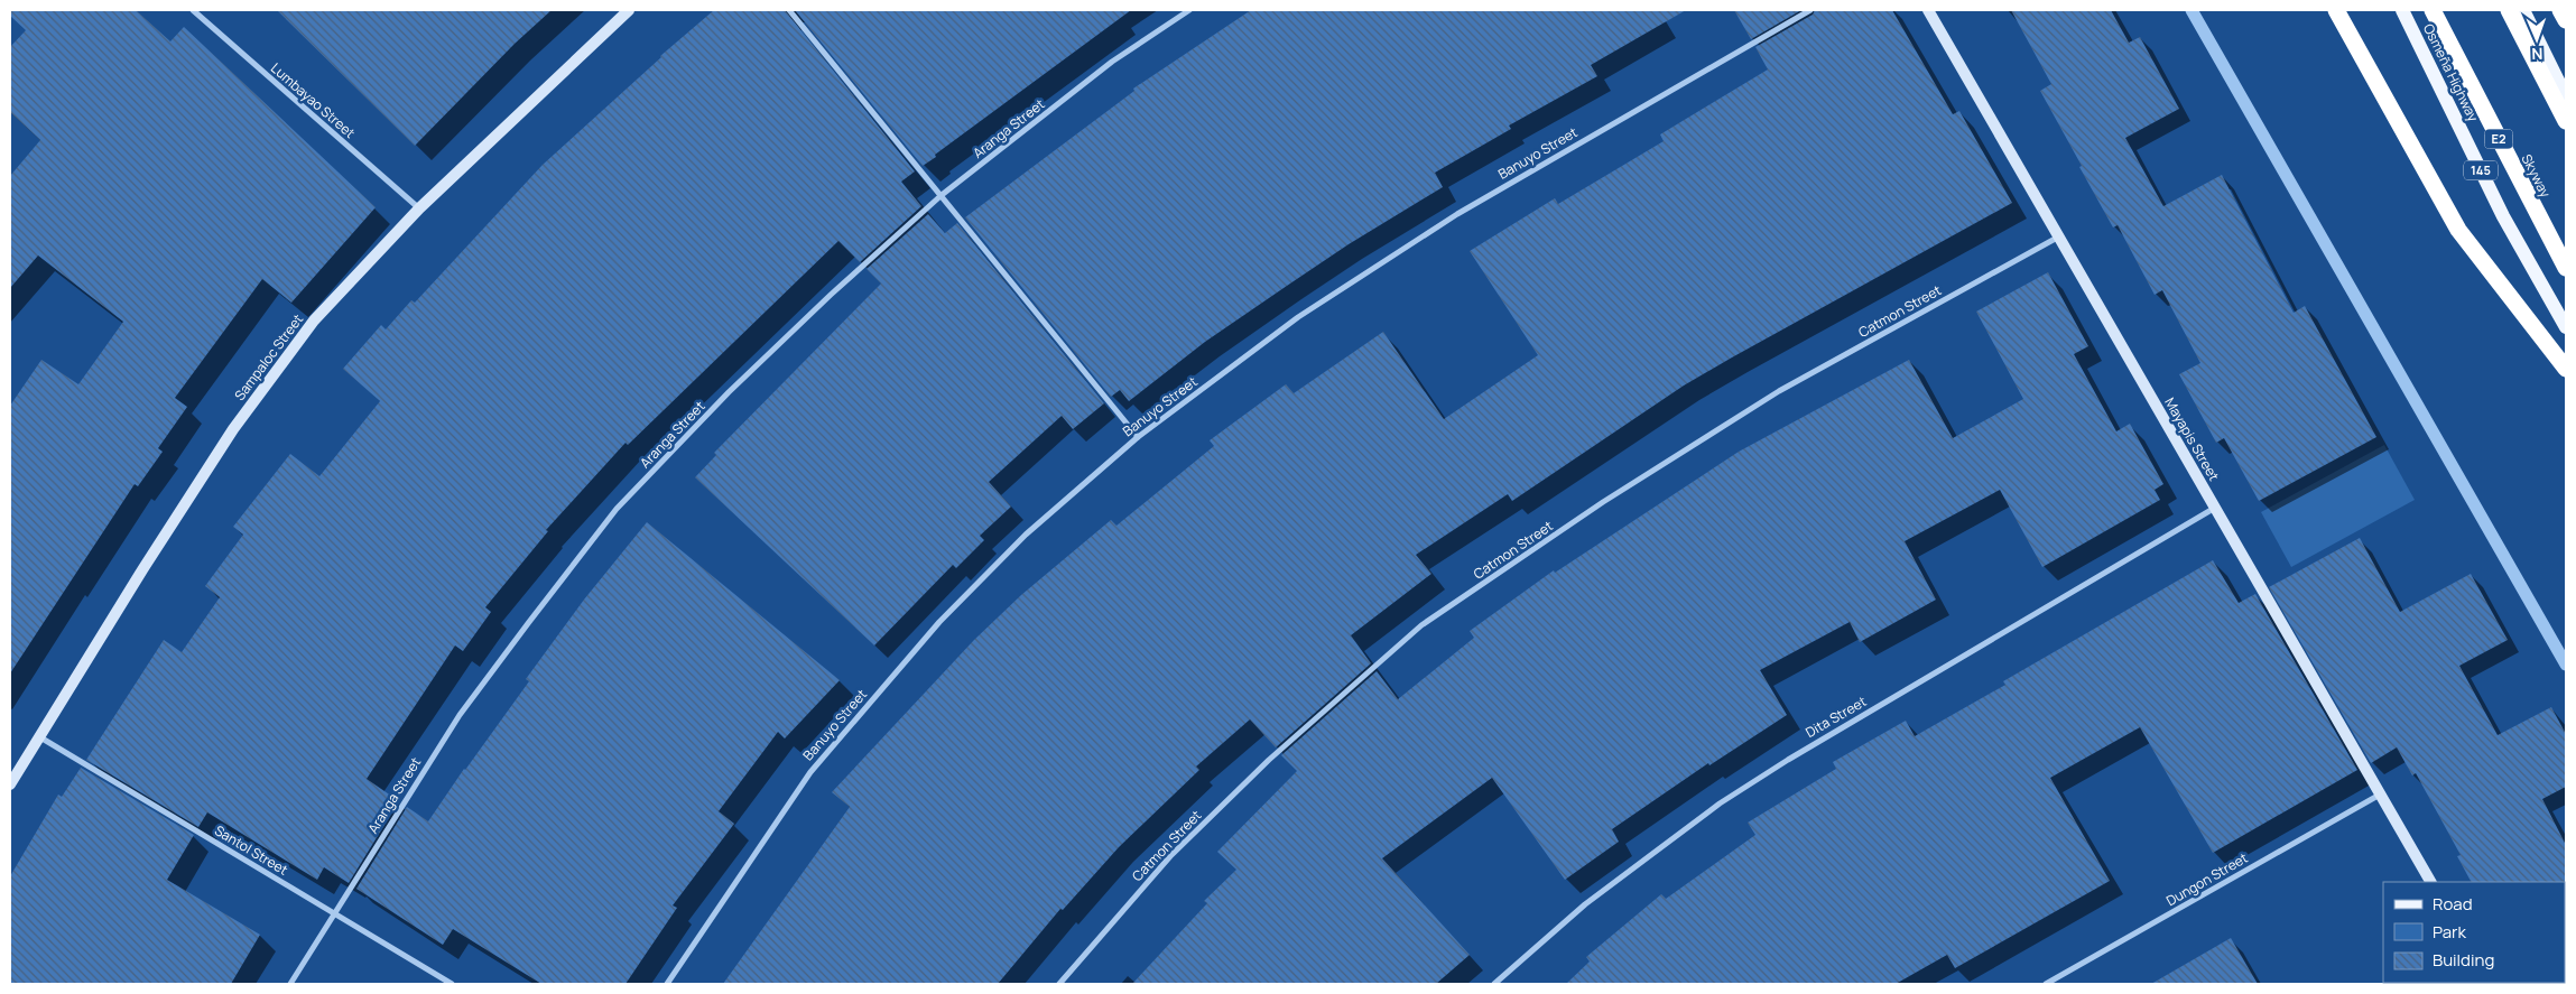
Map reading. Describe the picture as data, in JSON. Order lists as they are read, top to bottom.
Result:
{
  "streets": {
    "highway": ["E2", "Skyway"],
    "main road": ["Osmeña Highway", "145"],
    "street": [
      "Lumbayao Street",
      "Aranga Street",
      "Banuyo Street",
      "Catmon Street",
      "Sampaloc Street",
      "Mayapis Street",
      "Dita Street",
      "Santol Street",
      "Dungon Street"
    ]
  },
  "crossings": [
    ["Lumbayao Street", "Sampaloc Street"],
    ["Aranga Street", "Santol Street"],
    ["Catmon Street", "Mayapis Street"],
    ["Sampaloc Street", "Santol Street"],
    ["Mayapis Street", "Dita Street"],
    ["Mayapis Street", "Dungon Street"]
  ],
  "legend": ["Road", "Park", "Building"],
  "north": "bottom"
}
